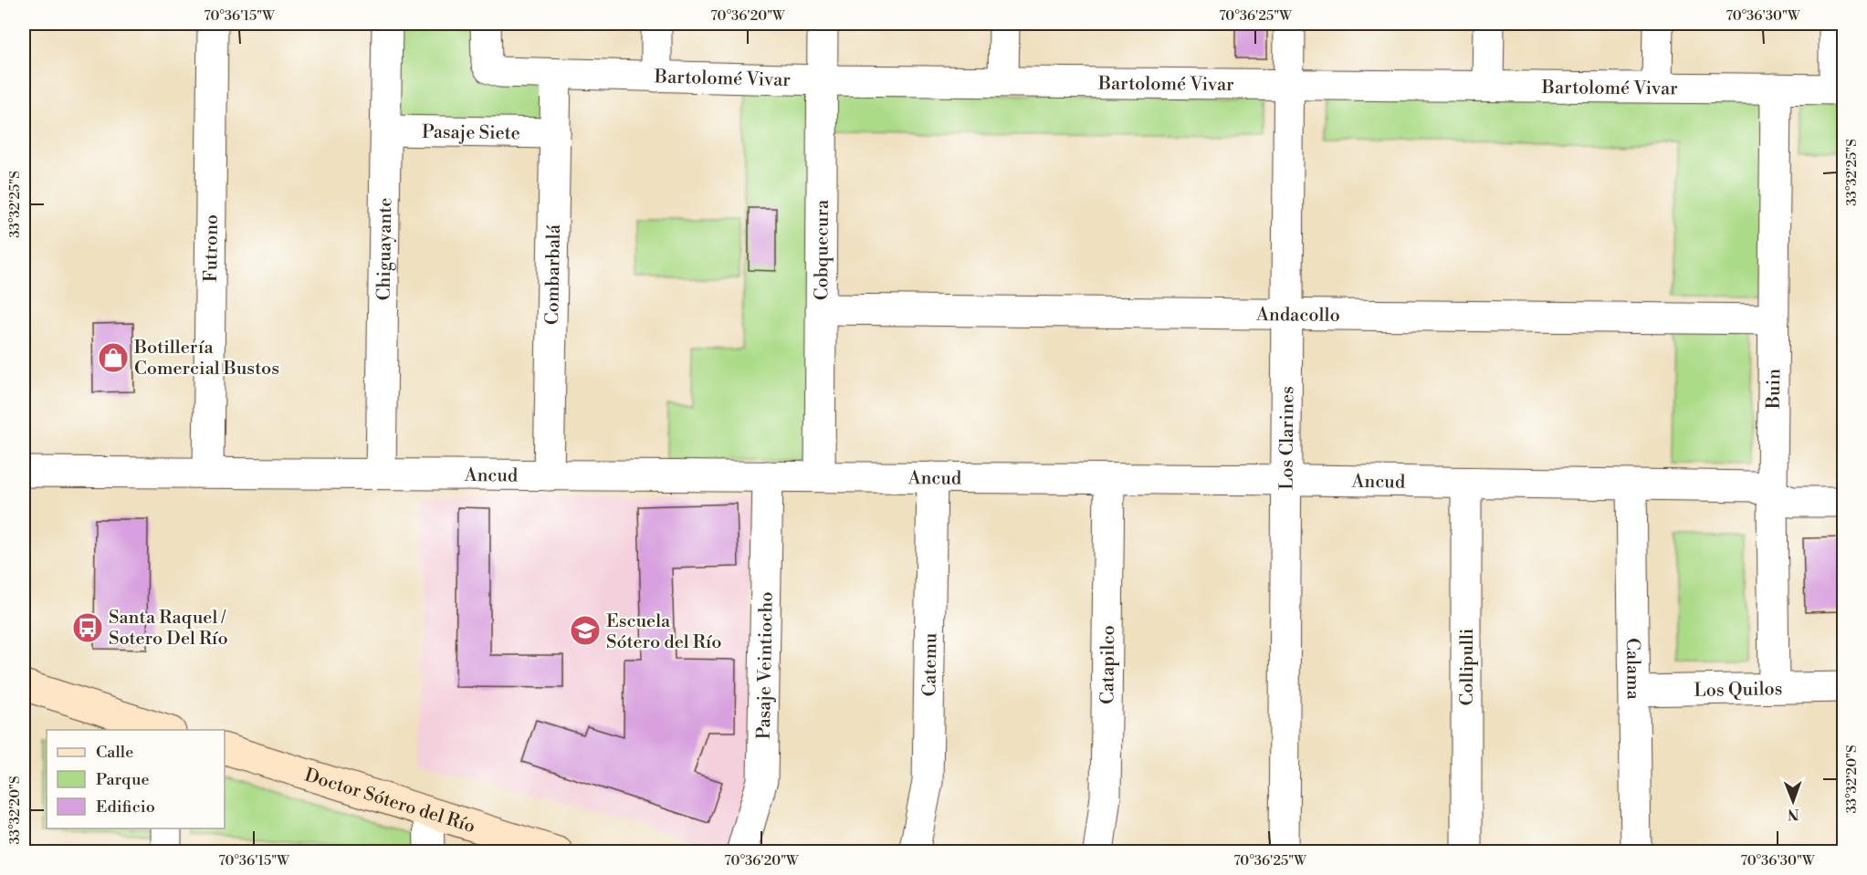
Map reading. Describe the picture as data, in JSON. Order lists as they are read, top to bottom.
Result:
{
  "streets": {
    "main road": ["Doctor Sótero del Río"],
    "street": [
      "Bartolomé Vivar",
      "Pasaje Siete",
      "Futrono",
      "Chiguayante",
      "Cobquecura",
      "Combarbalá",
      "Andacollo",
      "Buin",
      "Los Clarines",
      "Ancud",
      "Pasaje Veintiocho",
      "Catemu",
      "Catapilco",
      "Collipulli",
      "Calama",
      "Los Quilos"
    ]
  },
  "crossings": [
    ["Bartolomé Vivar", "Cobquecura"],
    ["Bartolomé Vivar", "Combarbalá"],
    ["Bartolomé Vivar", "Buin"],
    ["Bartolomé Vivar", "Los Clarines"],
    ["Pasaje Siete", "Chiguayante"],
    ["Pasaje Siete", "Combarbalá"],
    ["Futrono", "Ancud"],
    ["Chiguayante", "Ancud"],
    ["Cobquecura", "Andacollo"],
    ["Cobquecura", "Ancud"],
    ["Combarbalá", "Ancud"],
    ["Andacollo", "Buin"],
    ["Andacollo", "Los Clarines"],
    ["Buin", "Ancud"],
    ["Buin", "Los Quilos"],
    ["Los Clarines", "Ancud"],
    ["Ancud", "Pasaje Veintiocho"],
    ["Ancud", "Catemu"],
    ["Ancud", "Catapilco"],
    ["Ancud", "Collipulli"],
    ["Ancud", "Calama"],
    ["Calama", "Los Quilos"]
  ],
  "places": {
    "shop": ["Botillería Comercial Bustos"],
    "bus stop": ["Santa Raquel / Sotero Del Río"],
    "school or university": ["Escuela Sótero del Río"]
  },
  "legend": ["Calle", "Parque", "Edificio"],
  "north": "bottom",
  "coordinates": [
    "70°36'15\"W",
    "70°36'20\"W",
    "70°36'25\"W",
    "70°36'30\"W",
    "33°32'25\"S",
    "33°32'20\"S"
  ]
}
